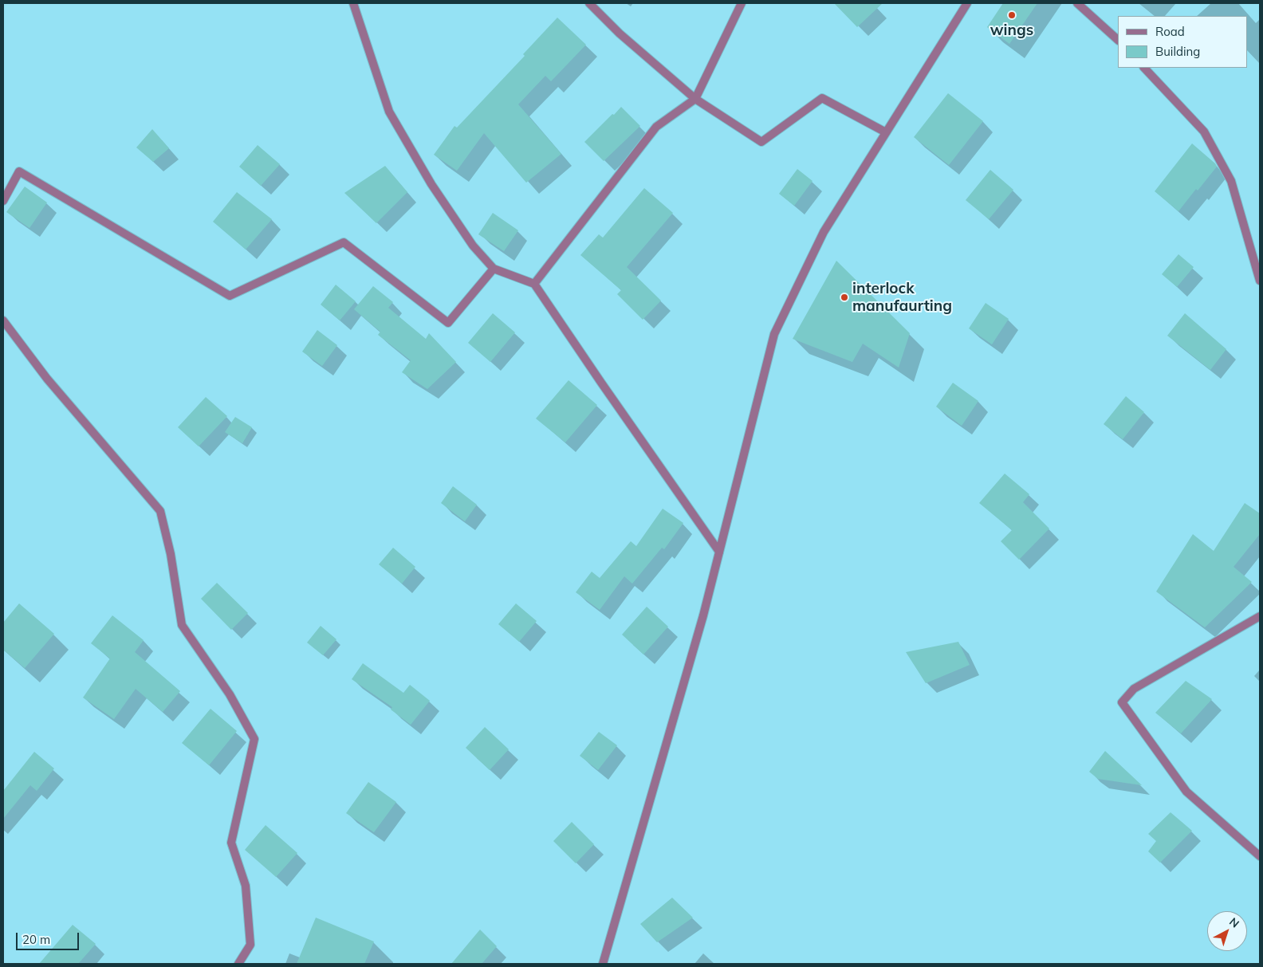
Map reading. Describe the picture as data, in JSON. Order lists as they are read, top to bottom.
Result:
{
  "places": ["wings", "interlock manufaurting"],
  "legend": ["Road", "Building"],
  "scale_bar": "20 m",
  "north": "top right"
}
